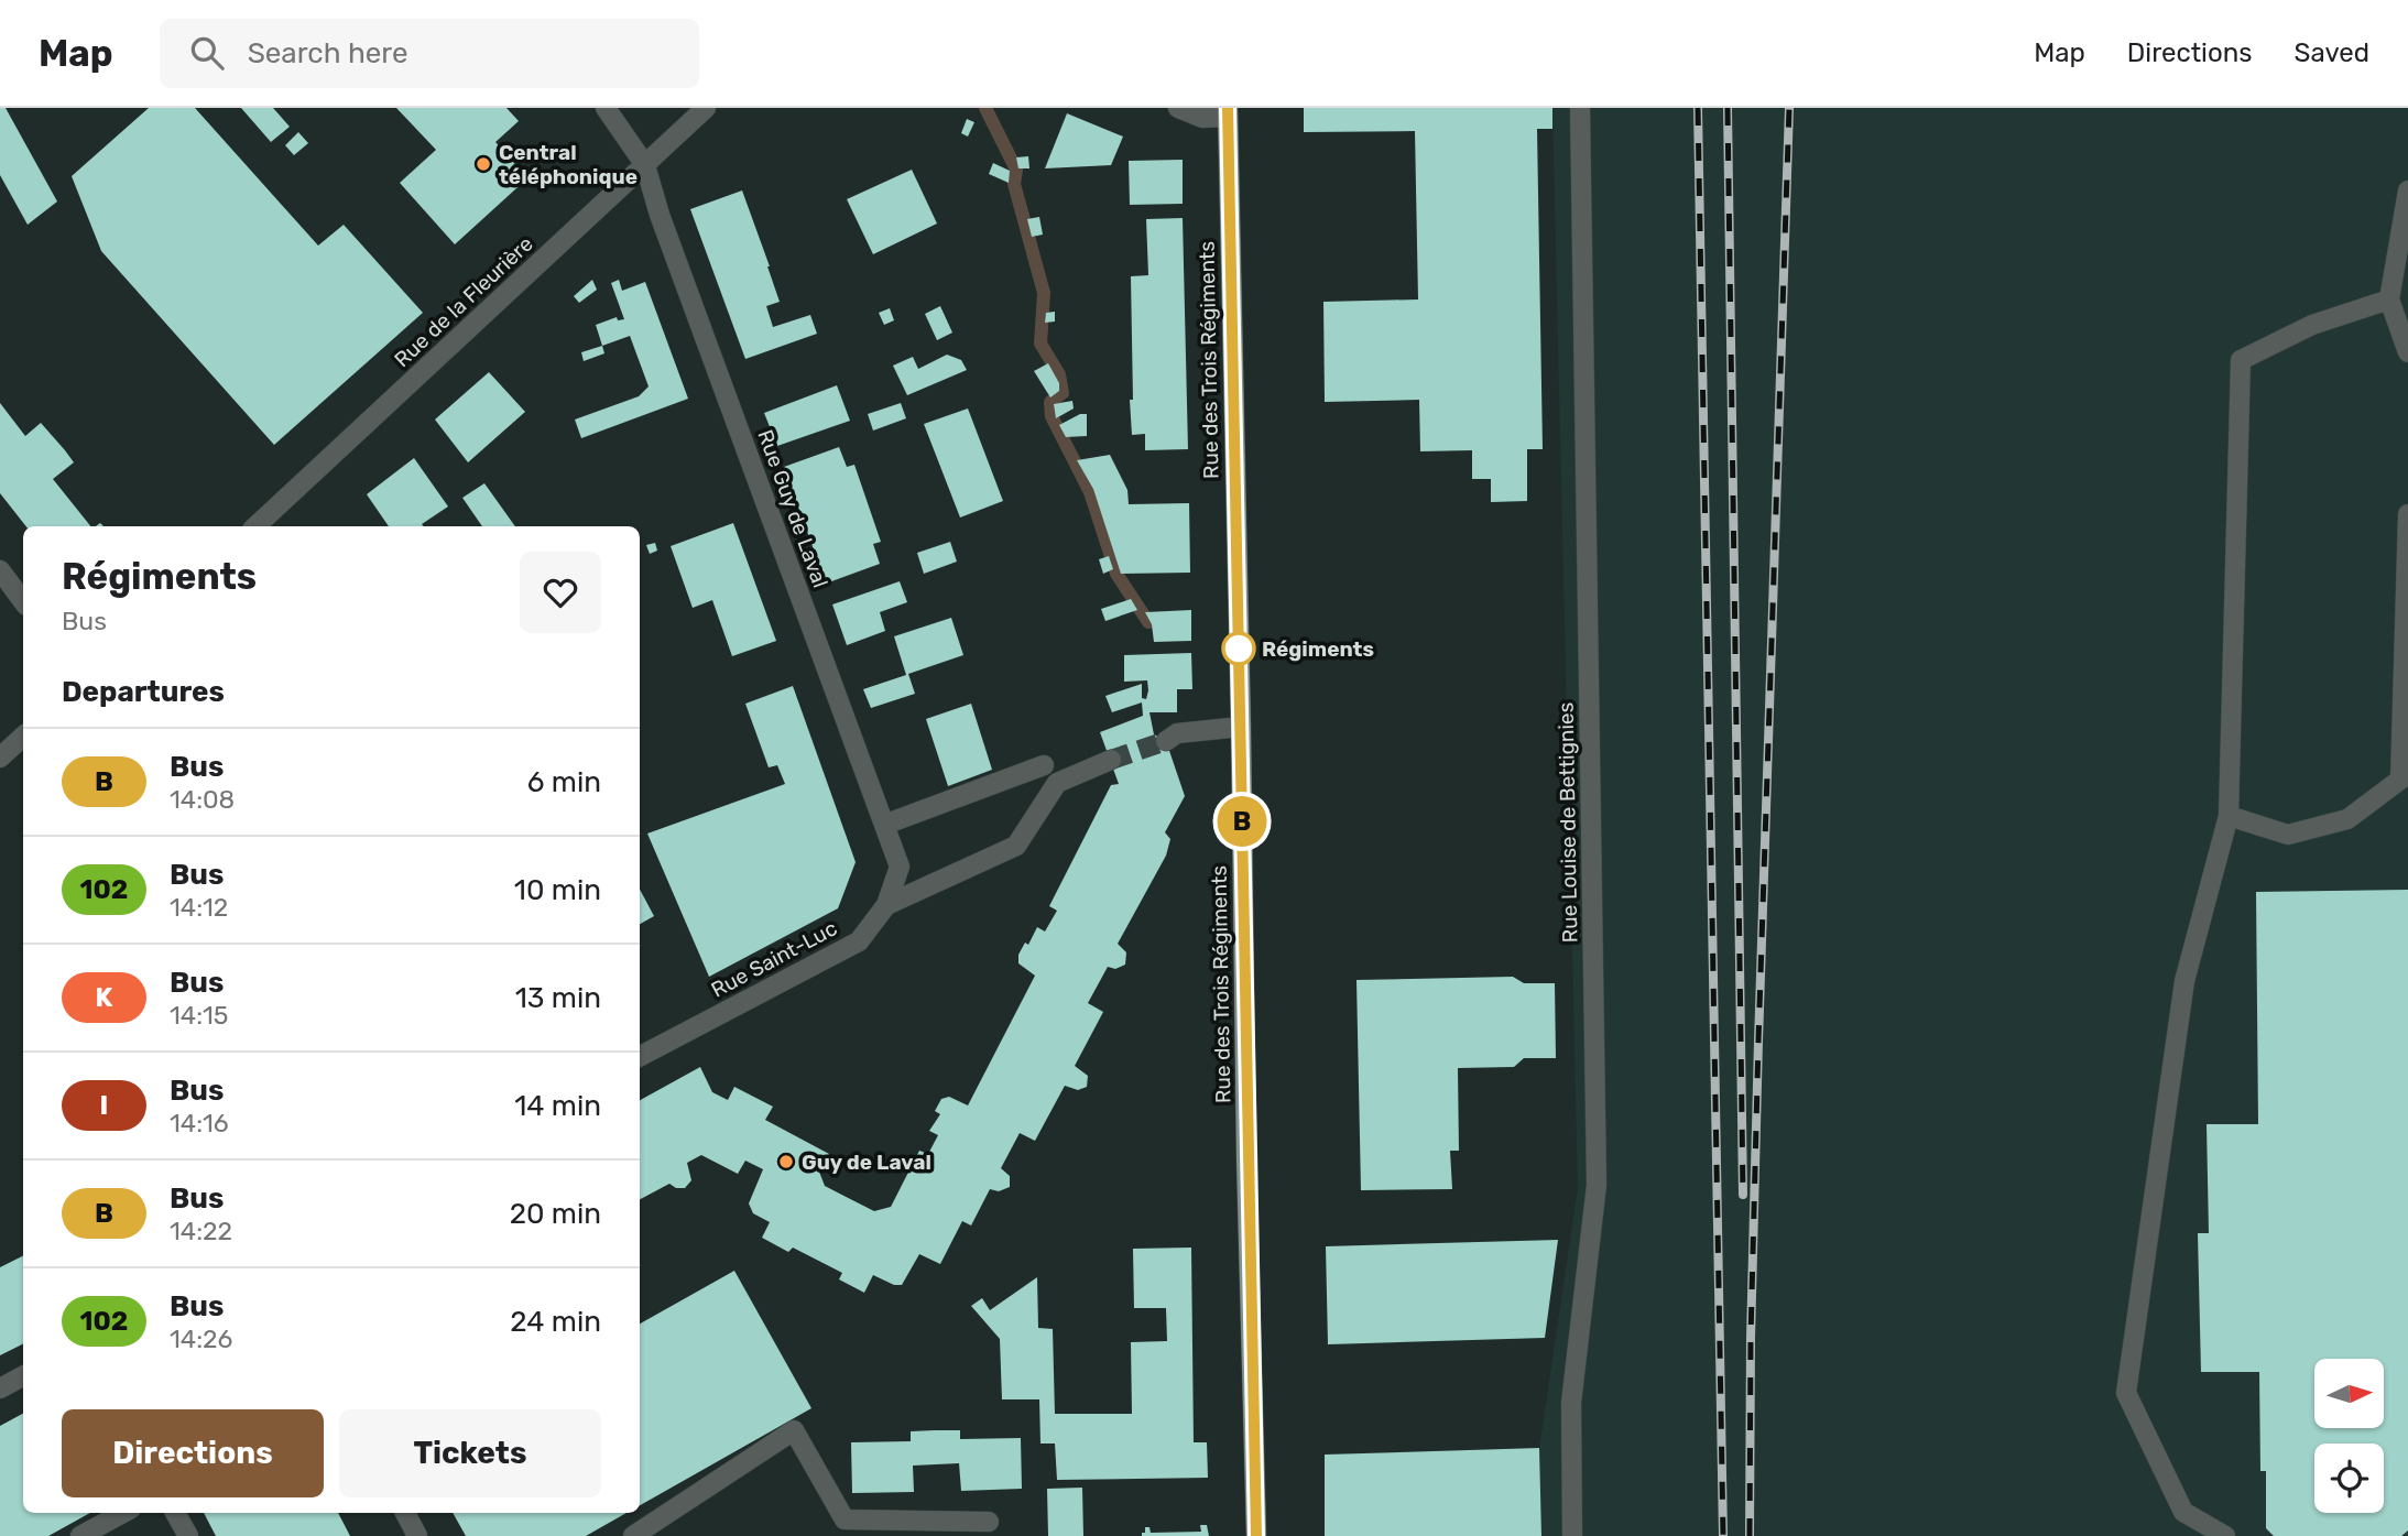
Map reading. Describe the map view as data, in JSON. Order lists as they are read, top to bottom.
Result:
{
  "streets": {
    "main road": ["Rue des Trois Régiments"],
    "street": [
      "Rue de la Fleurière",
      "Rue Guy de Laval",
      "Rue Louise de Bettignies",
      "Rue Saint-Luc"
    ]
  },
  "crossings": [
    ["Rue de la Fleurière", "Rue Guy de Laval"],
    ["Rue Guy de Laval", "Rue Saint-Luc"]
  ],
  "places": ["Central téléphonique", "Régiments", "Guy de Laval"],
  "lines": ["bus line B"],
  "north": "right",
  "page": {
    "header": "Map",
    "search": "Search here",
    "nav": ["Map", "Directions", "Saved"],
    "on_map": "B",
    "heading": [
      ["Régiments", "Bus"],
      "Departures"
    ],
    "list": [
      {
        "mark": "B",
        "name": "Bus",
        "note": "14:08",
        "value": "6 min"
      },
      {
        "mark": "102",
        "name": "Bus",
        "note": "14:12",
        "value": "10 min"
      },
      {
        "mark": "K",
        "name": "Bus",
        "note": "14:15",
        "value": "13 min"
      },
      {
        "mark": "I",
        "name": "Bus",
        "note": "14:16",
        "value": "14 min"
      },
      {
        "mark": "B",
        "name": "Bus",
        "note": "14:22",
        "value": "20 min"
      },
      {
        "mark": "102",
        "name": "Bus",
        "note": "14:26",
        "value": "24 min"
      }
    ],
    "buttons": ["Directions", "Tickets"]
  }
}
